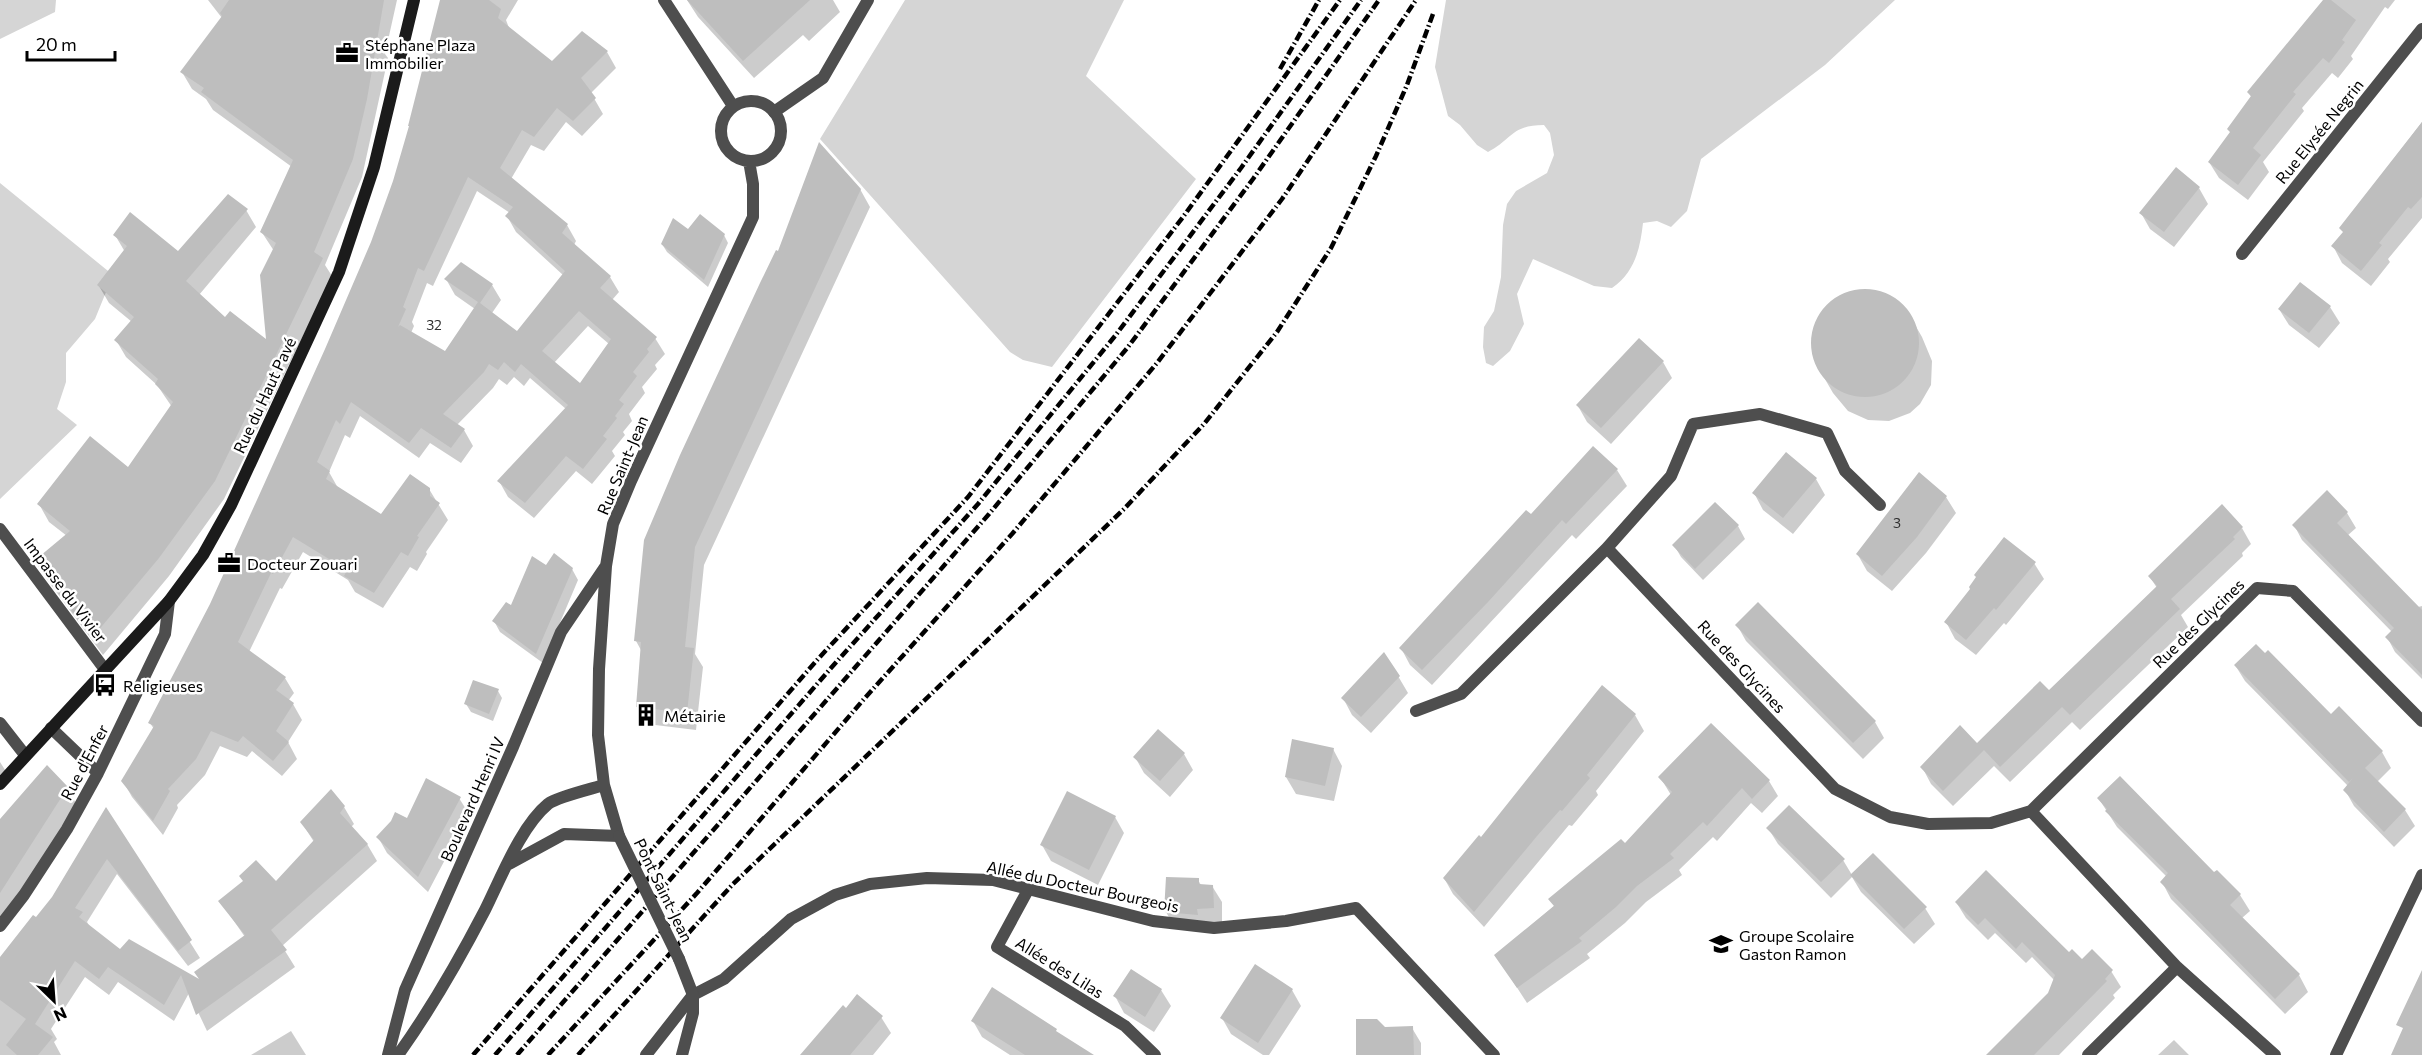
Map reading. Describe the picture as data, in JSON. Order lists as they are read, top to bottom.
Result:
{
  "streets": {
    "main road": ["Rue du Haut Pavé"],
    "street": [
      "Rue Elysée Negrin",
      "Rue Saint-Jean",
      "Impasse du Vivier",
      "Rue des Glycines",
      "Rue d'Enfer",
      "Boulevard Henri IV",
      "Allée du Docteur Bourgeois",
      "Pont Saint-Jean",
      "Allée des Lilas"
    ]
  },
  "crossings": [
    ["Rue du Haut Pavé", "Impasse du Vivier"],
    ["Rue du Haut Pavé", "Rue d'Enfer"],
    ["Rue Saint-Jean", "Boulevard Henri IV"],
    ["Rue Saint-Jean", "Pont Saint-Jean"],
    ["Allée du Docteur Bourgeois", "Pont Saint-Jean"],
    ["Allée du Docteur Bourgeois", "Allée des Lilas"]
  ],
  "places": {
    "office": ["Stéphane Plaza Immobilier", "Docteur Zouari"],
    "bus stop": ["Religieuses"],
    "building": ["Métairie"],
    "school or university": ["Groupe Scolaire Gaston Ramon"]
  },
  "house_numbers": ["32", "3"],
  "scale_bar": "20 m",
  "north": "bottom right"
}
